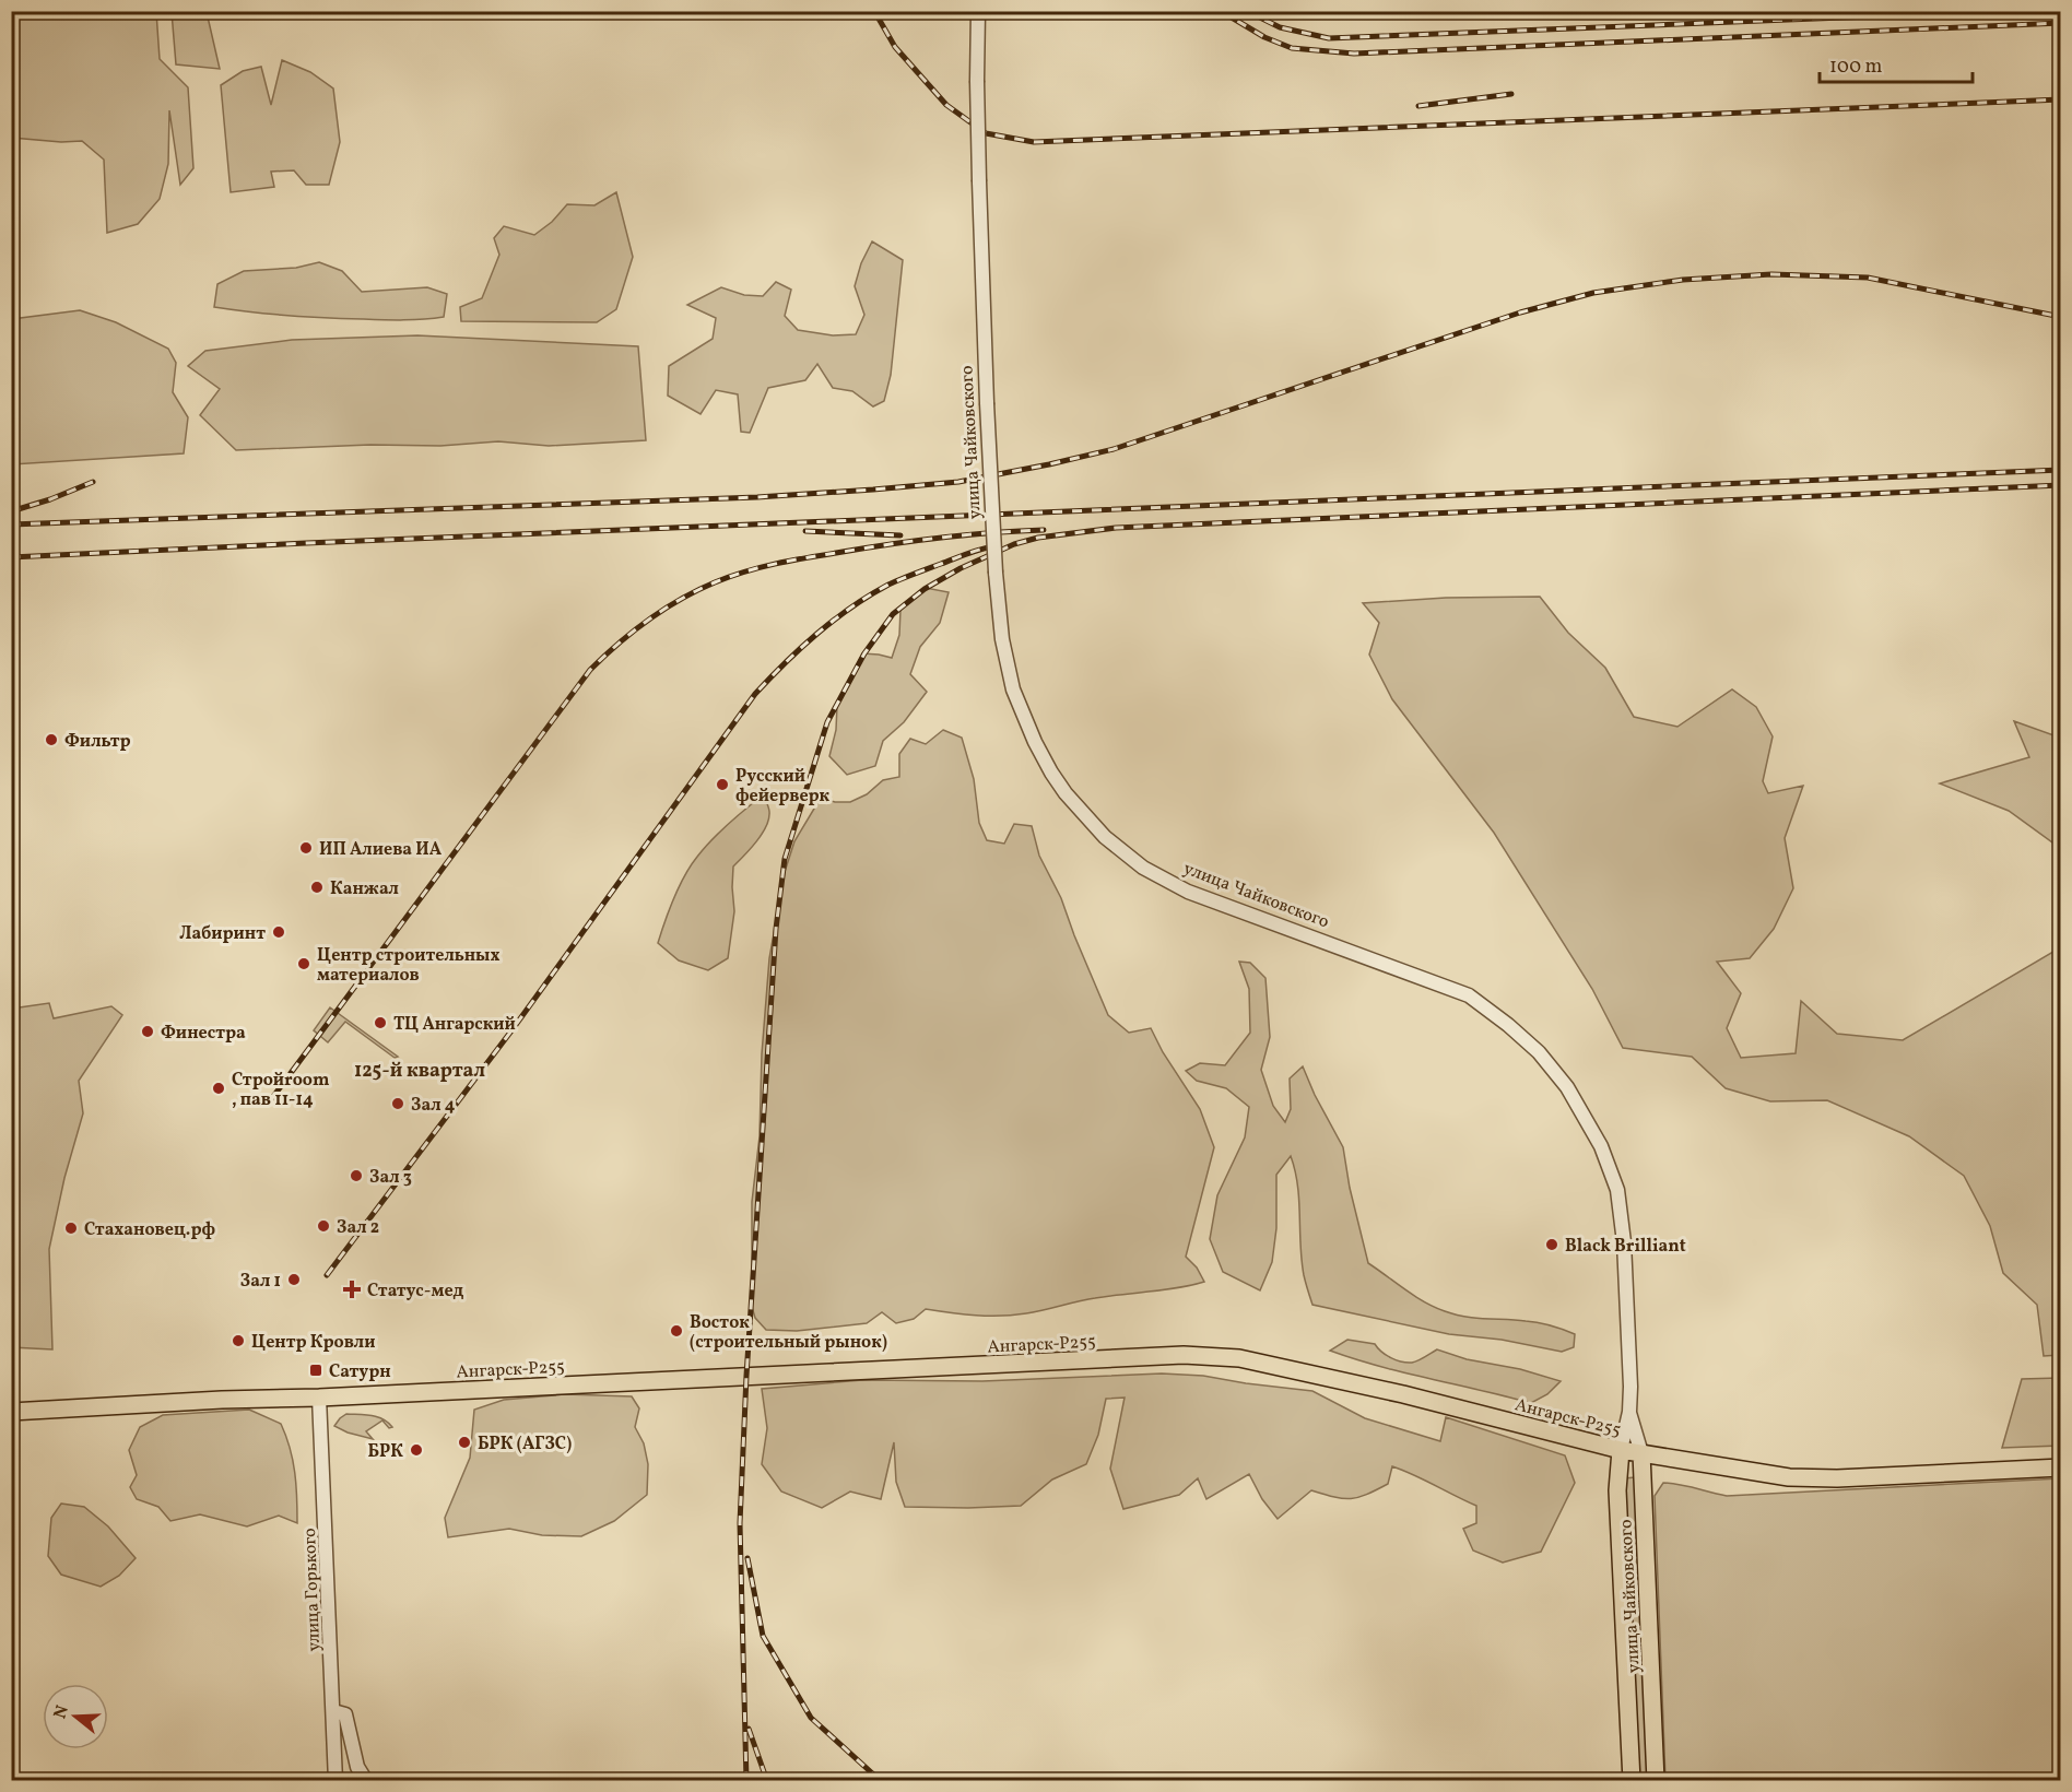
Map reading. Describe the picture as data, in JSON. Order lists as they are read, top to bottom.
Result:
{
  "streets": {
    "main road": ["улица Чайковского", "Ангарск-Р255"],
    "street": ["улица Горького"]
  },
  "crossings": [
    ["улица Чайковского", "Ангарск-Р255"],
    ["Ангарск-Р255", "улица Горького"]
  ],
  "districts": ["125-й квартал"],
  "places": {
    "other": [
      "Фильтр",
      "Русский фейерверк",
      "ИП Алиева ИА",
      "Канжал",
      "Лабиринт",
      "Центр строительных материалов",
      "ТЦ Ангарский",
      "Финестра",
      "Стройroom , пав 11-14",
      "Зал 4",
      "Зал 3",
      "Зал 2",
      "Стахановец.рф",
      "Black Brilliant",
      "Зал 1",
      "Восток (строительный рынок)",
      "Центр Кровли",
      "БРК (АГЗС)",
      "БРК"
    ],
    "health": ["Статус-мед"],
    "transit": ["Сатурн"]
  },
  "scale_bar": "100 m",
  "north": "left"
}
